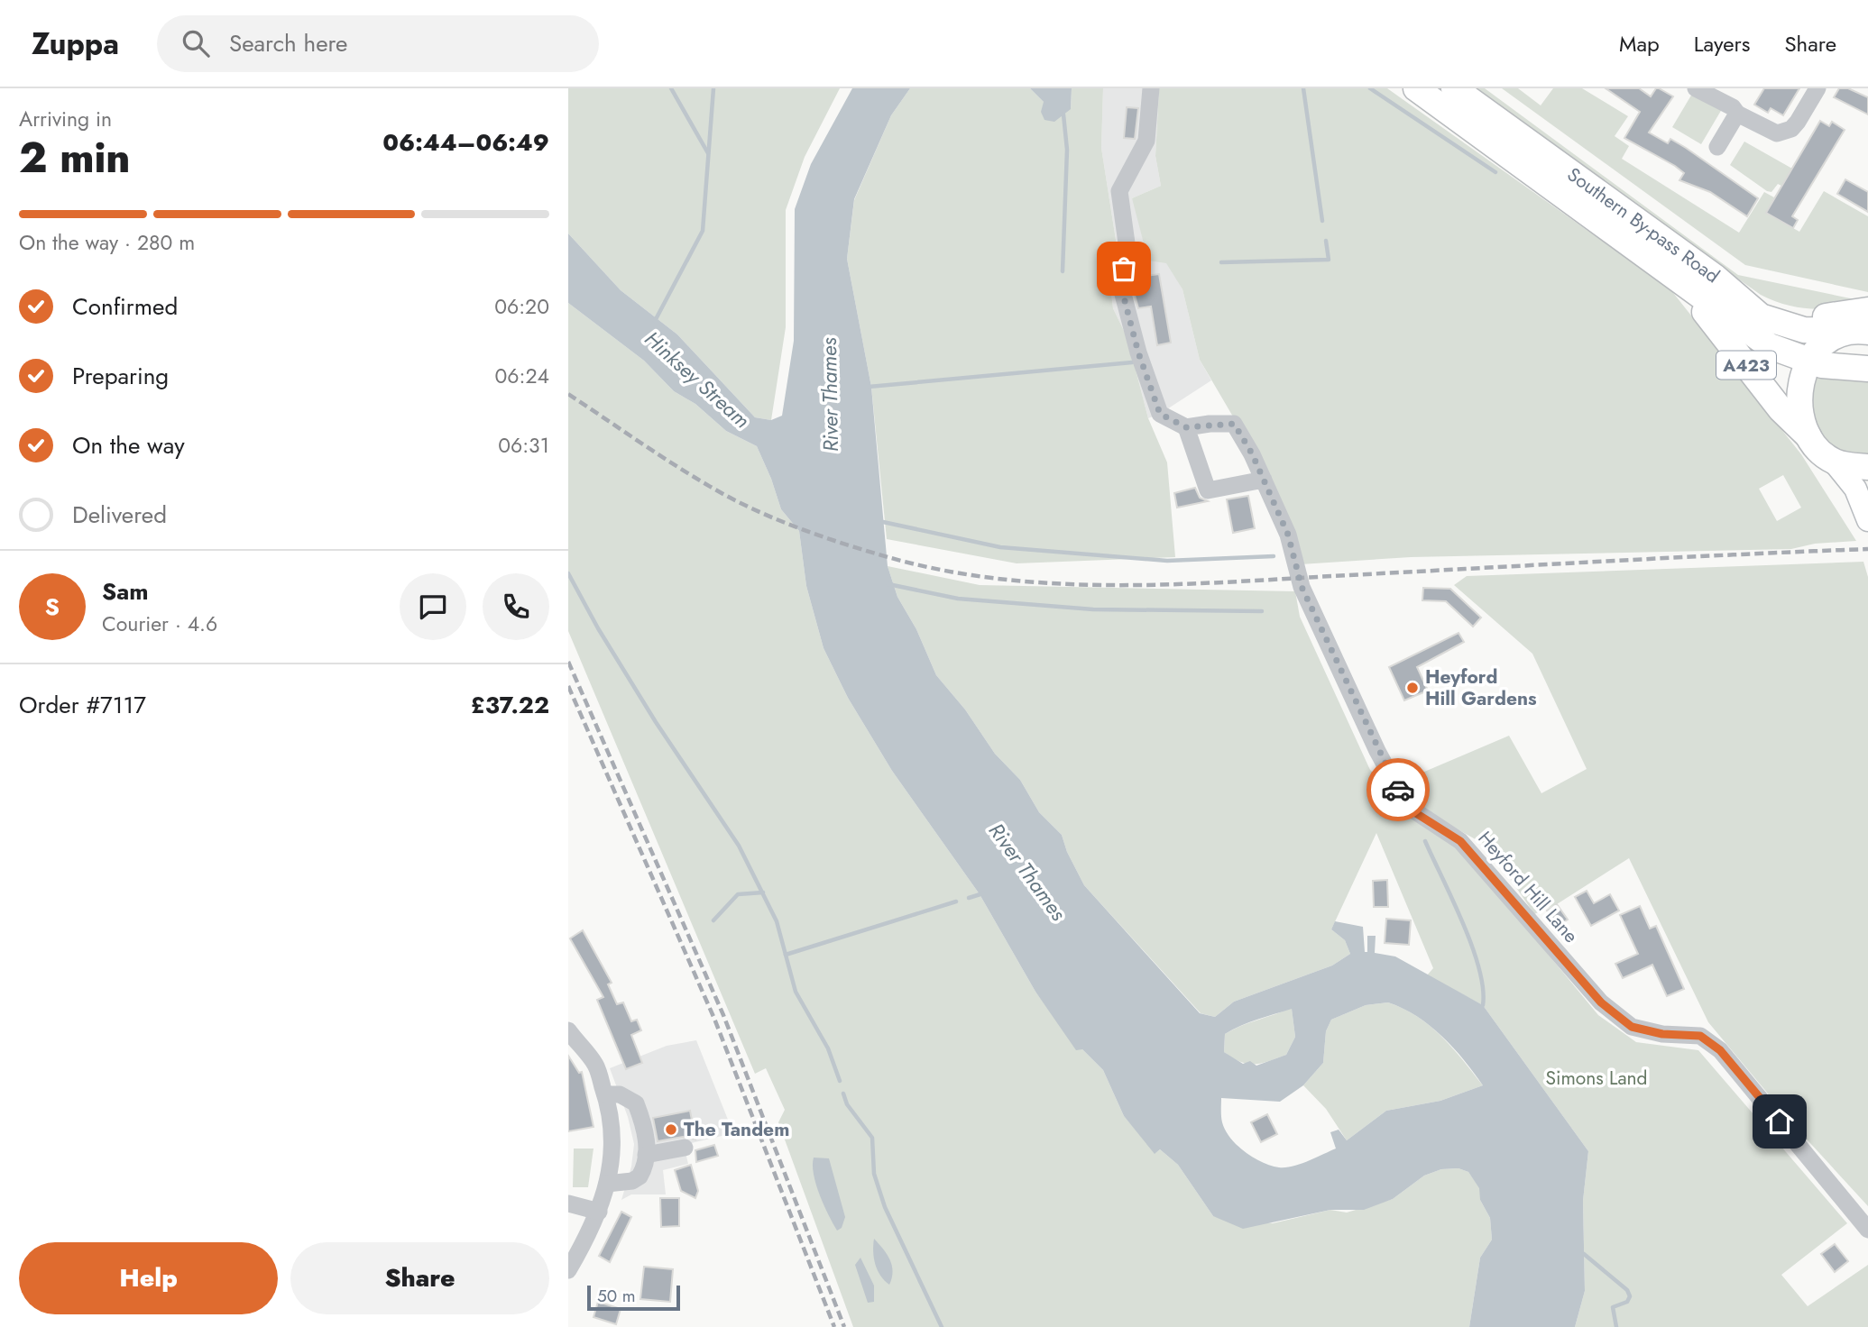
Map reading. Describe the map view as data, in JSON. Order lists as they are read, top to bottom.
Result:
{
  "streets": {
    "highway": ["Southern By-pass Road", "A423"],
    "street": ["Heyford Hill Lane"]
  },
  "crossings": [
    ["Southern By-pass Road", "A423"]
  ],
  "water": ["Hinksey Stream", "River Thames"],
  "parks": ["Simons Land"],
  "places": ["Heyford Hill Gardens", "The Tandem"],
  "scale_bar": "50 m",
  "page": {
    "header": "Zuppa",
    "search": "Search here",
    "nav": ["Map", "Layers", "Share"],
    "heading": ["2 min", "Arriving in", "06:44–06:49"],
    "panel": [
      "Sam",
      "Courier · 4.6",
      "Order #7117",
      "£37.22"
    ],
    "bar": "On the way · 280 m",
    "list": [
      ["Confirmed", "06:20"],
      ["Preparing", "06:24"],
      ["On the way", "06:31"],
      "Delivered"
    ],
    "round": "S",
    "buttons": ["Help", "Share"],
    "scale": "50 m"
  }
}
